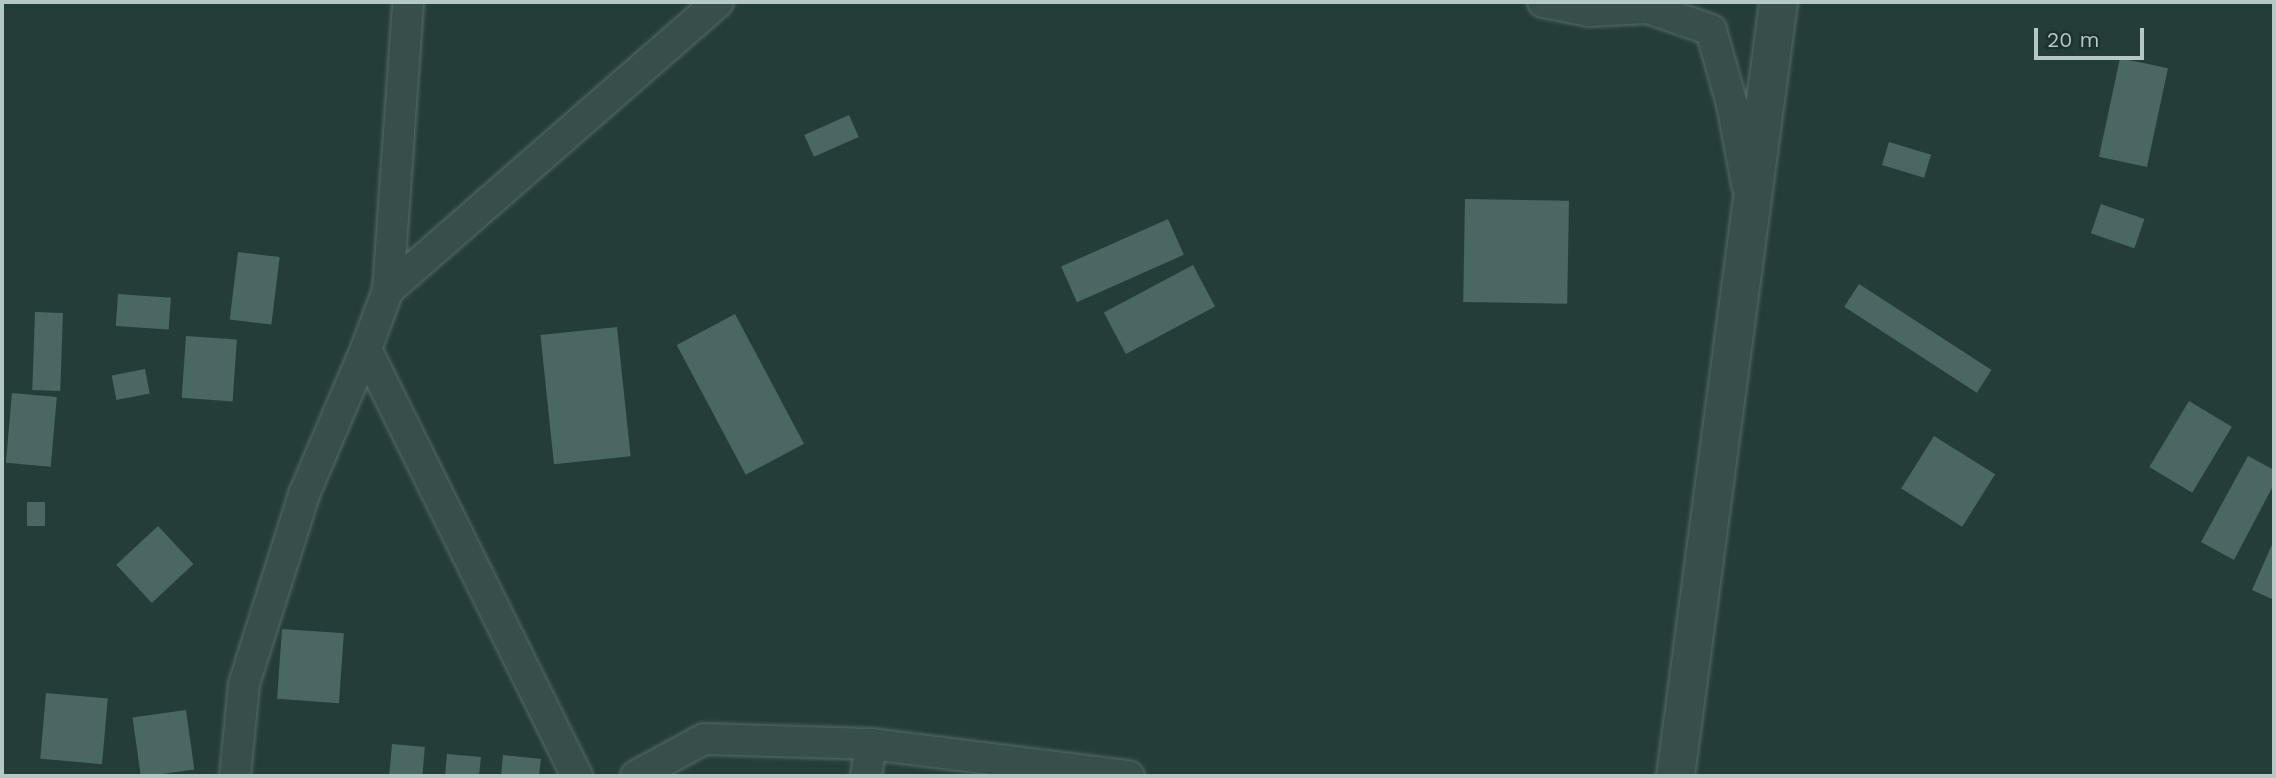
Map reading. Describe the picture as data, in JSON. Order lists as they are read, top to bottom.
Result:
{
  "scale_bar": "20 m"
}
